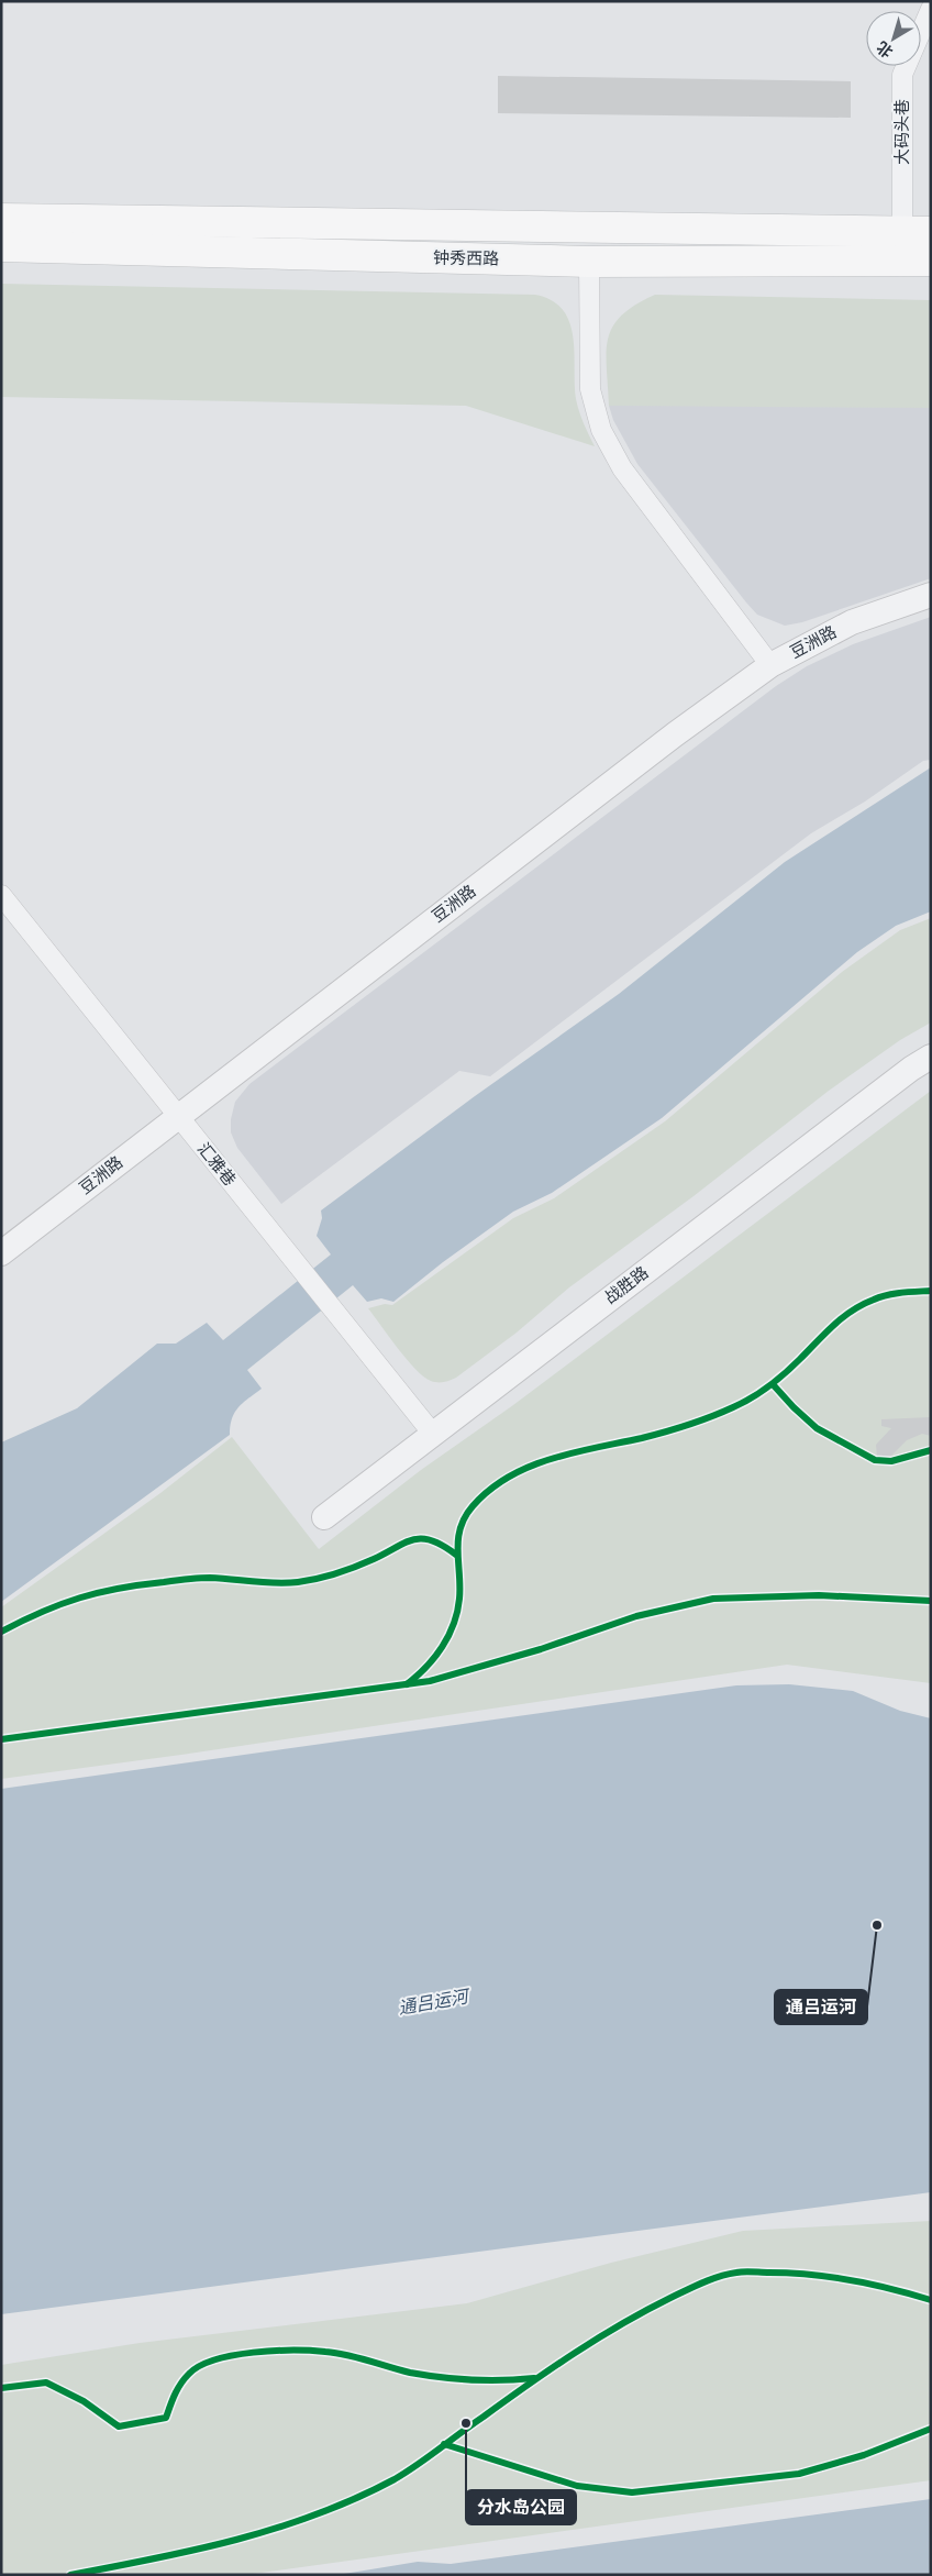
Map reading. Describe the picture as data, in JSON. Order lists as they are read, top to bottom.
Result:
{
  "streets": {
    "main road": ["钟秀西路"],
    "street": [
      "大码头巷",
      "豆洲路",
      "汇雅巷",
      "战胜路"
    ]
  },
  "crossings": [
    ["大码头巷", "钟秀西路"],
    ["豆洲路", "汇雅巷"],
    ["汇雅巷", "战胜路"]
  ],
  "water": ["通吕运河"],
  "places": ["通吕运河", "分水岛公园"],
  "north": "bottom left"
}
